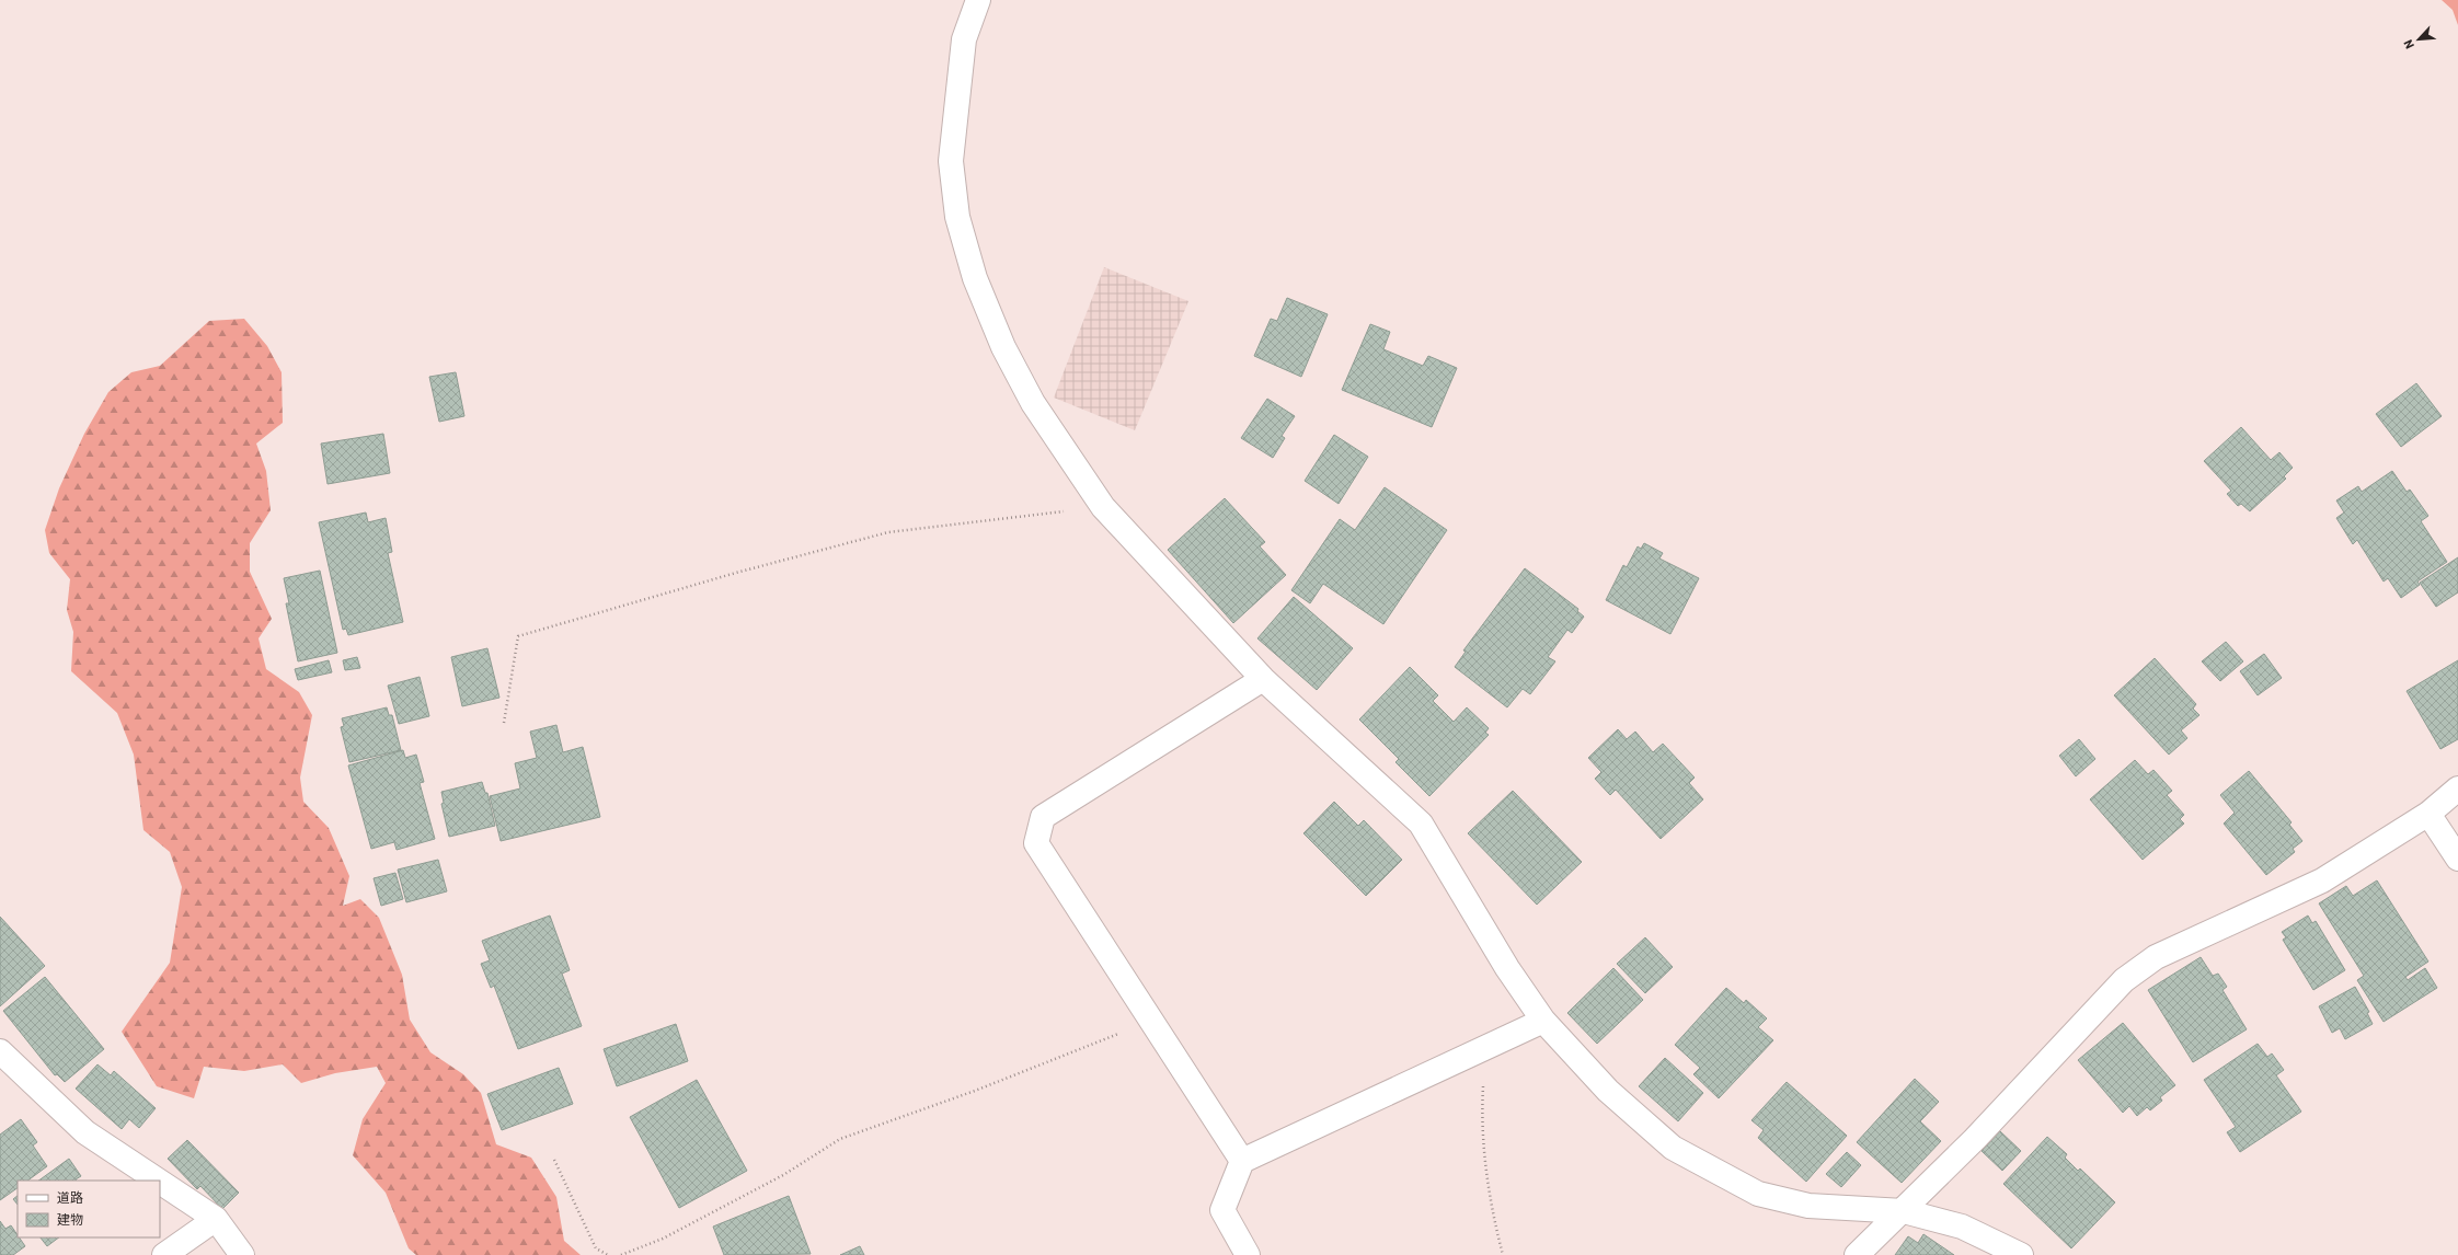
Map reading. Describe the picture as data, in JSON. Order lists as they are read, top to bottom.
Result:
{
  "legend": ["道路", "建物"],
  "north": "bottom left"
}
